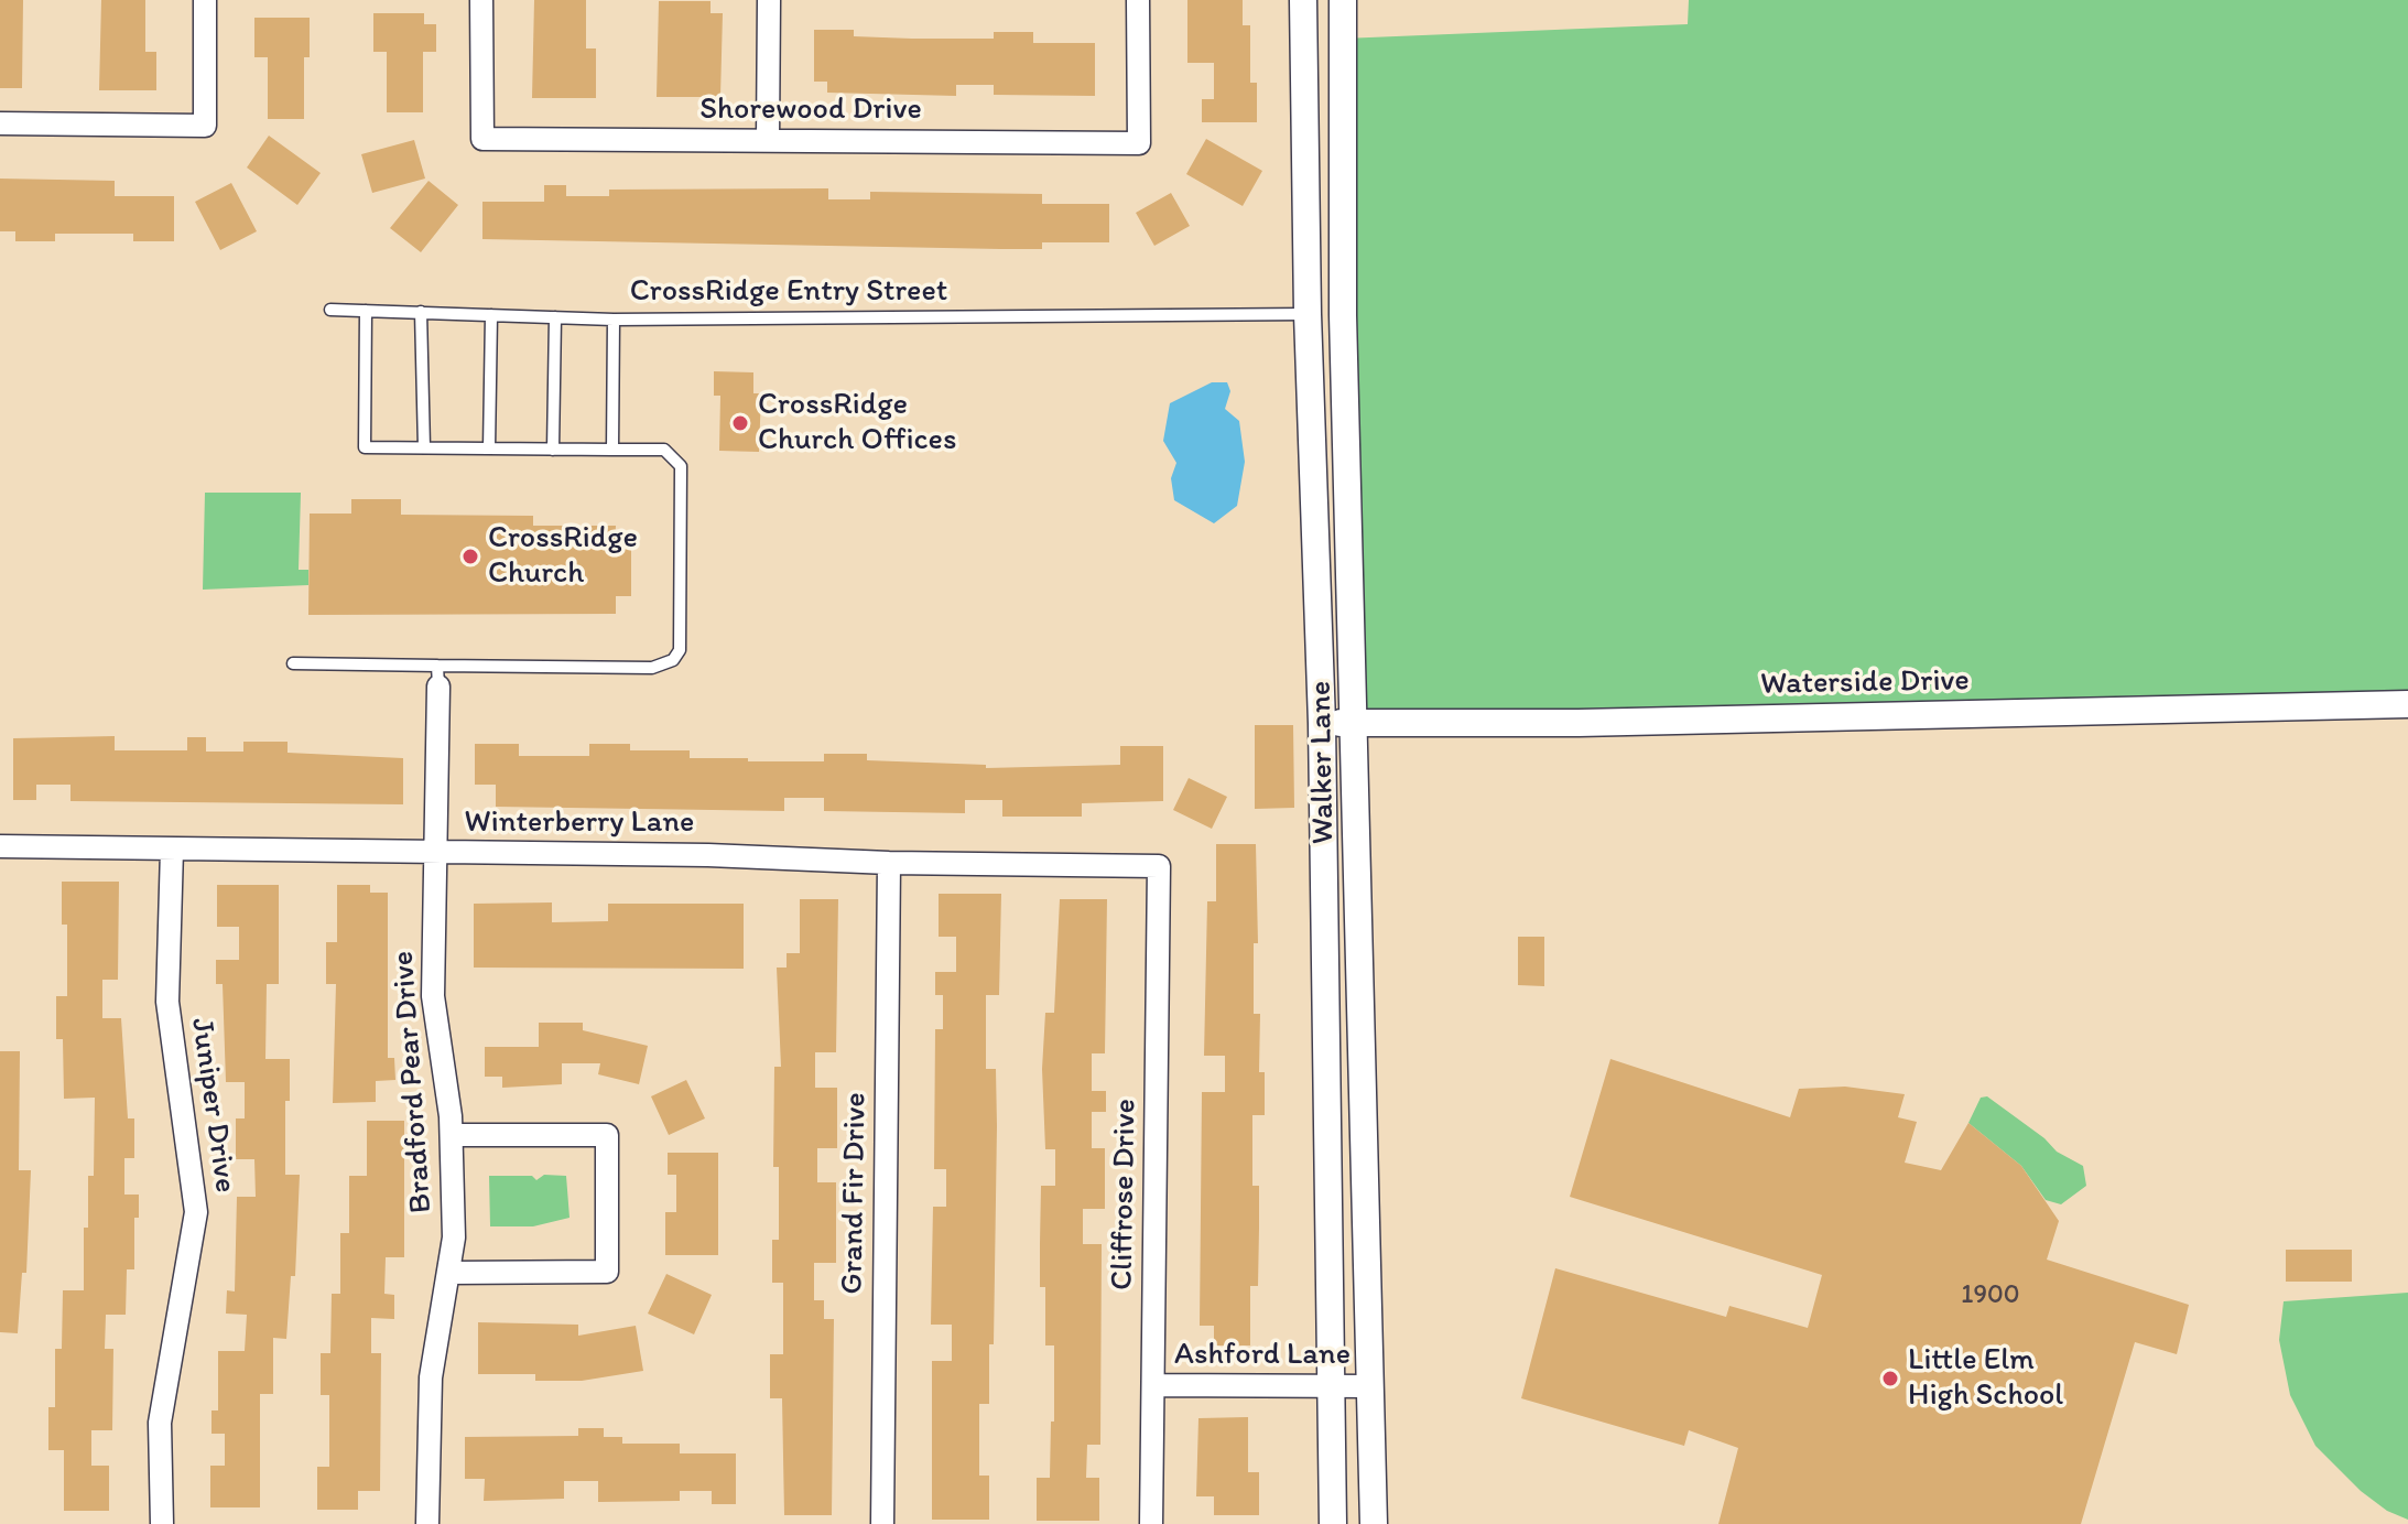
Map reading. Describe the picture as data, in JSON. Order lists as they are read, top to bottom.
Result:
{
  "streets": {
    "street": [
      "Shorewood Drive",
      "Waterside Drive",
      "Walker Lane",
      "Winterberry Lane",
      "Bradford Pear Drive",
      "Juniper Drive",
      "Grand Fir Drive",
      "Cliffrose Drive",
      "Ashford Lane"
    ],
    "lane": ["CrossRidge Entry Street"]
  },
  "crossings": [
    ["CrossRidge Entry Street", "Walker Lane"],
    ["Waterside Drive", "Walker Lane"],
    ["Walker Lane", "Ashford Lane"],
    ["Winterberry Lane", "Bradford Pear Drive"],
    ["Winterberry Lane", "Juniper Drive"],
    ["Winterberry Lane", "Grand Fir Drive"],
    ["Winterberry Lane", "Cliffrose Drive"],
    ["Cliffrose Drive", "Ashford Lane"]
  ],
  "places": ["CrossRidge Church Offices", "CrossRidge Church", "Little Elm High School"],
  "house_numbers": ["1900"]
}
